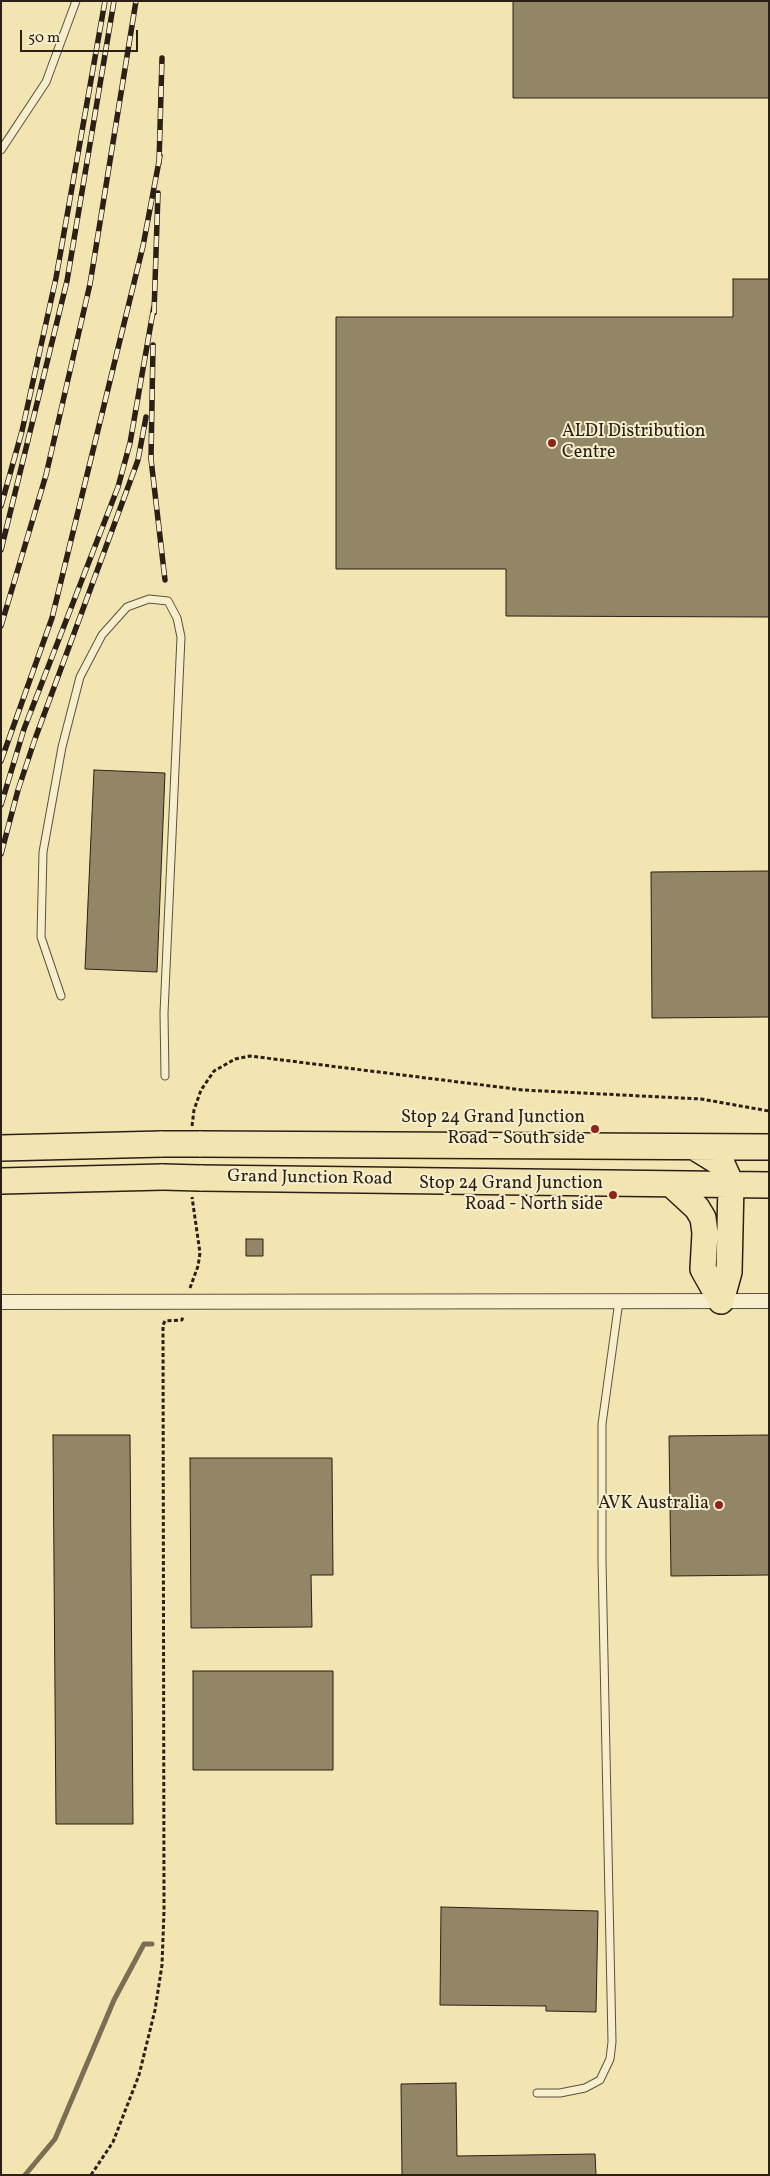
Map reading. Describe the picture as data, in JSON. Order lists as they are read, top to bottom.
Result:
{
  "streets": {
    "highway": ["Grand Junction Road"]
  },
  "places": [
    "ALDI Distribution Centre",
    "Stop 24 Grand Junction Road - South side",
    "Stop 24 Grand Junction Road - North side",
    "AVK Australia"
  ],
  "scale_bar": "50 m"
}
